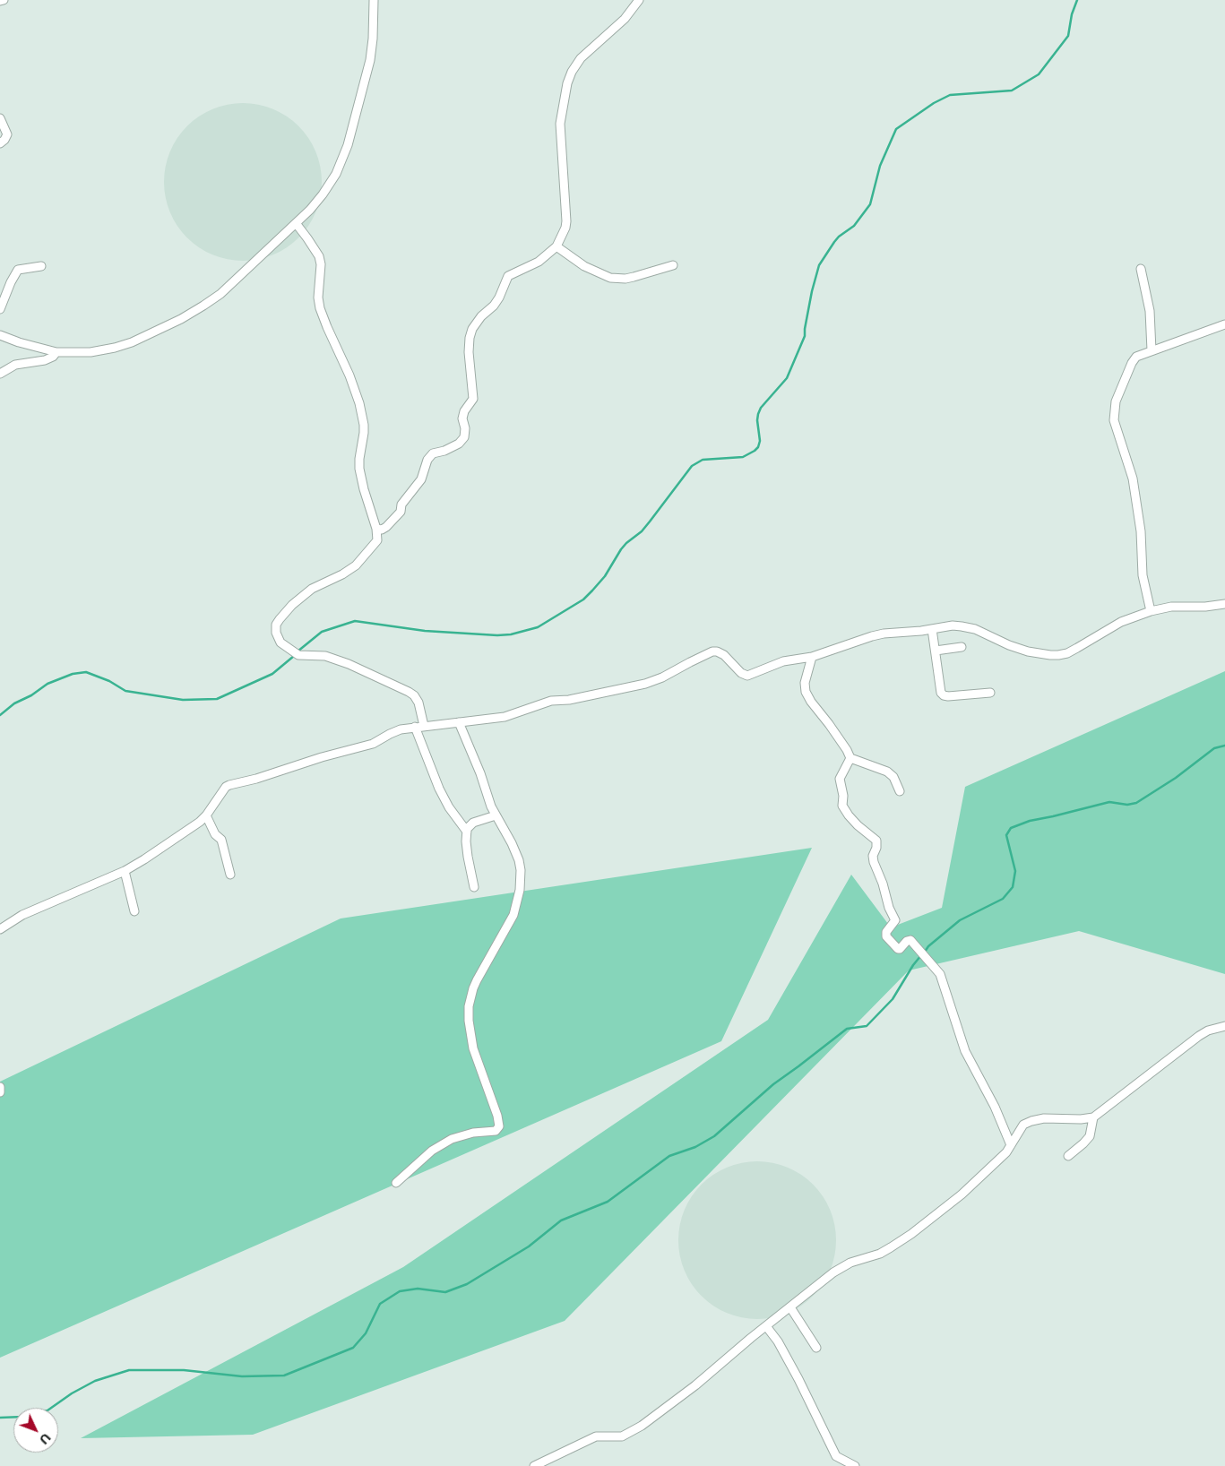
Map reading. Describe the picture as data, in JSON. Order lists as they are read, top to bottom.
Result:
{
  "north": "bottom right"
}
